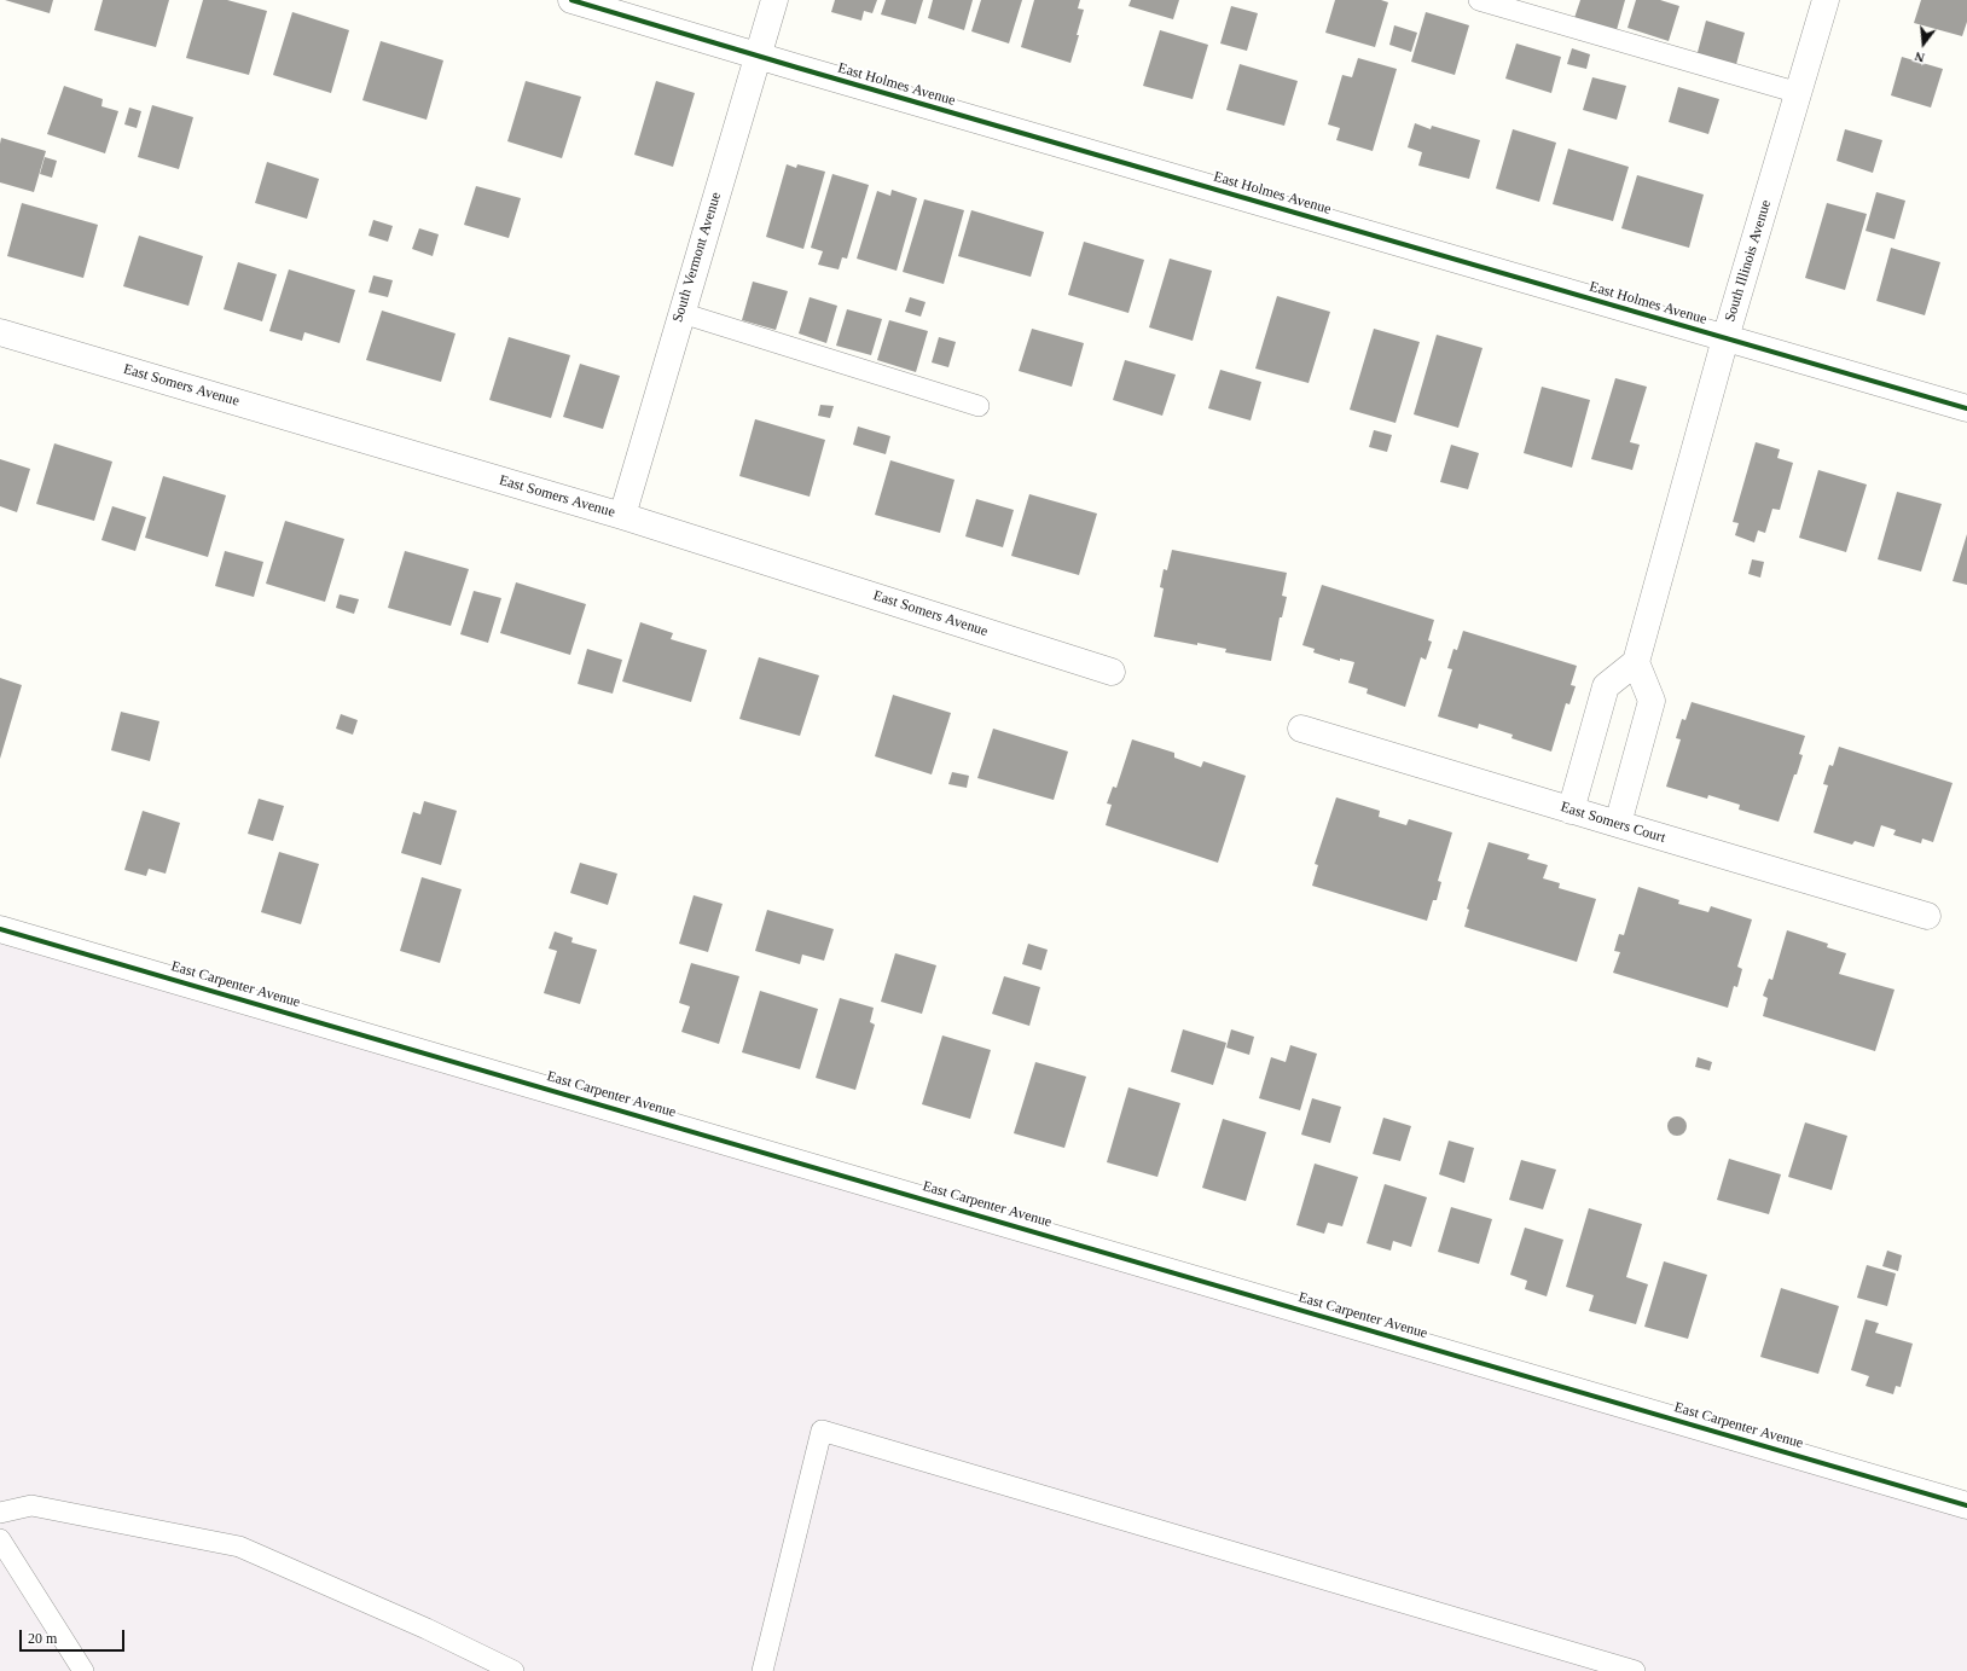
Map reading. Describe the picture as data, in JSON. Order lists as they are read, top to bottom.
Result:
{
  "streets": {
    "street": [
      "East Holmes Avenue",
      "South Vermont Avenue",
      "South Illinois Avenue",
      "East Somers Avenue",
      "East Somers Court",
      "East Carpenter Avenue"
    ]
  },
  "crossings": [
    ["East Holmes Avenue", "South Vermont Avenue"],
    ["East Holmes Avenue", "South Illinois Avenue"],
    ["South Vermont Avenue", "East Somers Avenue"]
  ],
  "scale_bar": "20 m",
  "north": "bottom"
}
